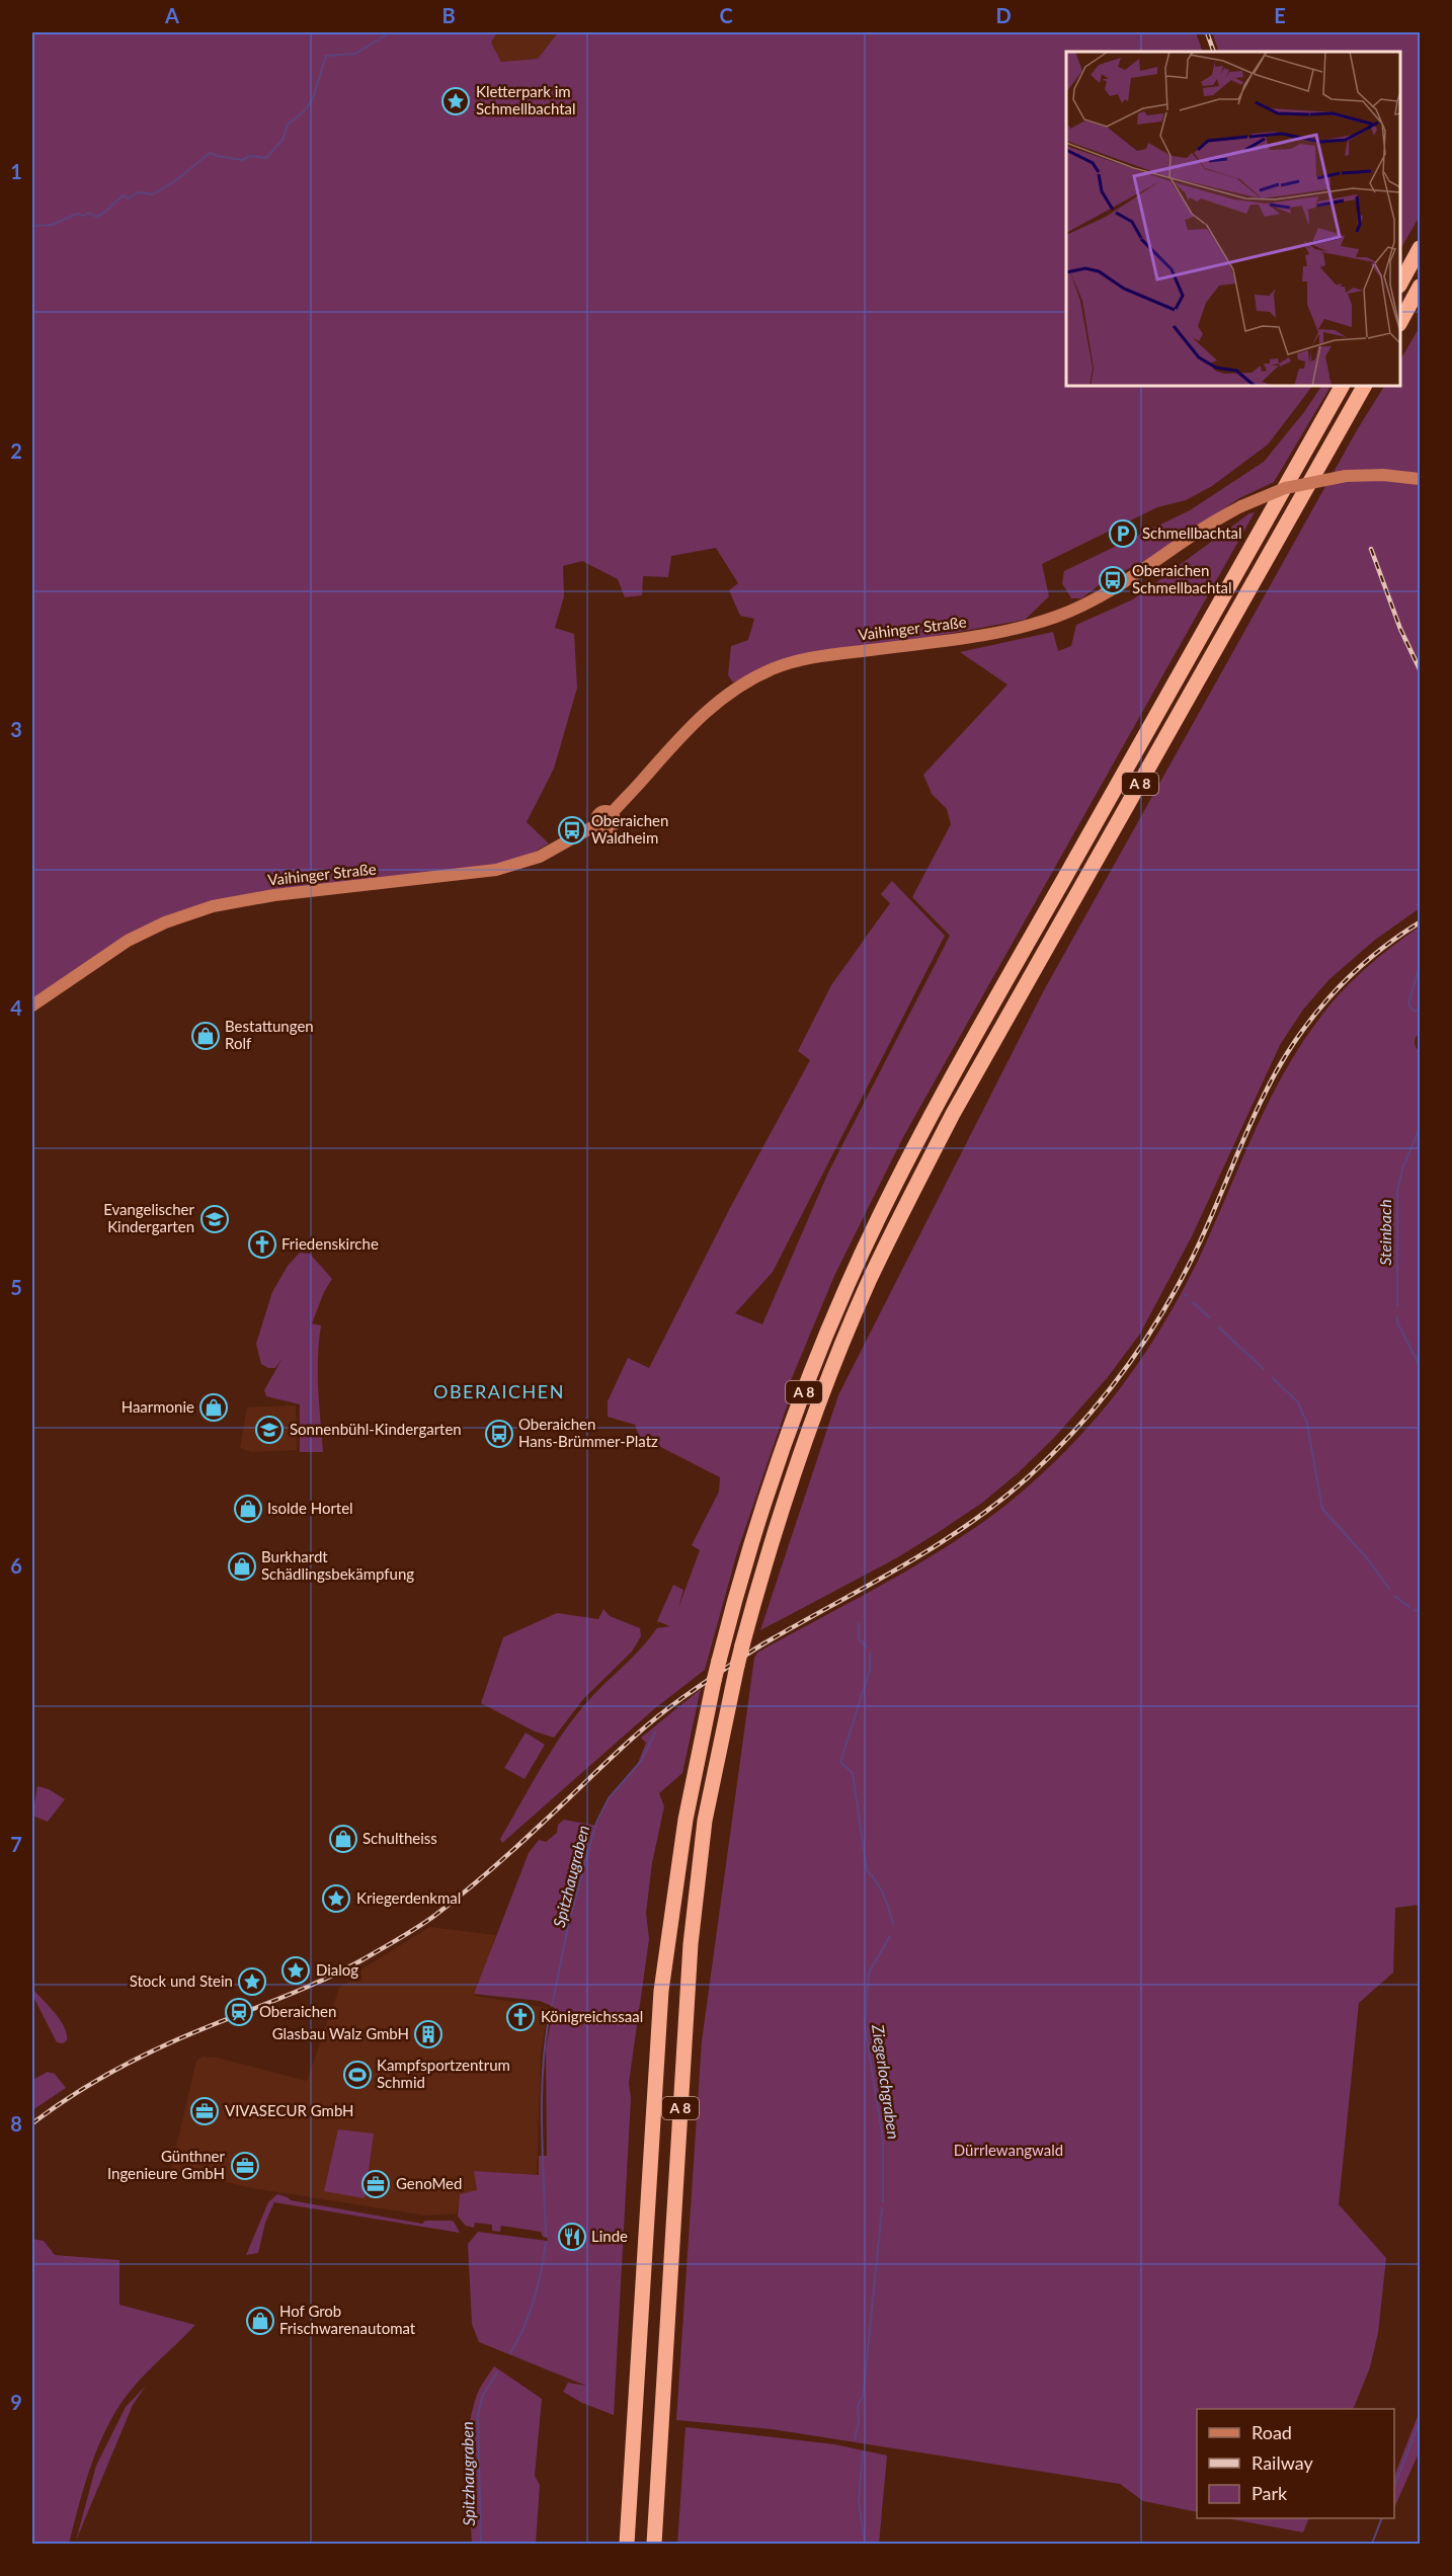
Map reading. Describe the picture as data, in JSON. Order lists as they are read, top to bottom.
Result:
{
  "streets": {
    "highway": ["A 8"],
    "main road": ["Vaihinger Straße"]
  },
  "districts": ["OBERAICHEN"],
  "water": ["Steinbach", "Spitzhaugraben", "Ziegerlochgraben"],
  "parks": ["Dürrlewangwald"],
  "places": {
    "place": [
      "Kletterpark im Schmellbachtal",
      "Kriegerdenkmal",
      "Dialog",
      "Stock und Stein"
    ],
    "parking": ["Schmellbachtal"],
    "bus stop": ["Oberaichen Schmellbachtal", "Oberaichen Waldheim", "Oberaichen Hans-Brümmer-Platz"],
    "shop": [
      "Bestattungen Rolf",
      "Haarmonie",
      "Isolde Hortel",
      "Burkhardt Schädlingsbekämpfung",
      "Schultheiss",
      "Hof Grob Frischwarenautomat"
    ],
    "school or university": ["Evangelischer Kindergarten", "Sonnenbühl-Kindergarten"],
    "church": ["Friedenskirche", "Königreichssaal"],
    "station": ["Oberaichen"],
    "building": ["Glasbau Walz GmbH"],
    "sports": ["Kampfsportzentrum Schmid"],
    "office": ["VIVASECUR GmbH", "Günthner Ingenieure GmbH", "GenoMed"],
    "restaurant": ["Linde"]
  },
  "legend": ["Road", "Railway", "Park"],
  "grid": {
    "columns": [
      "A",
      "B",
      "C",
      "D",
      "E"
    ],
    "rows": [
      "1",
      "2",
      "3",
      "4",
      "5",
      "6",
      "7",
      "8",
      "9"
    ]
  }
}
